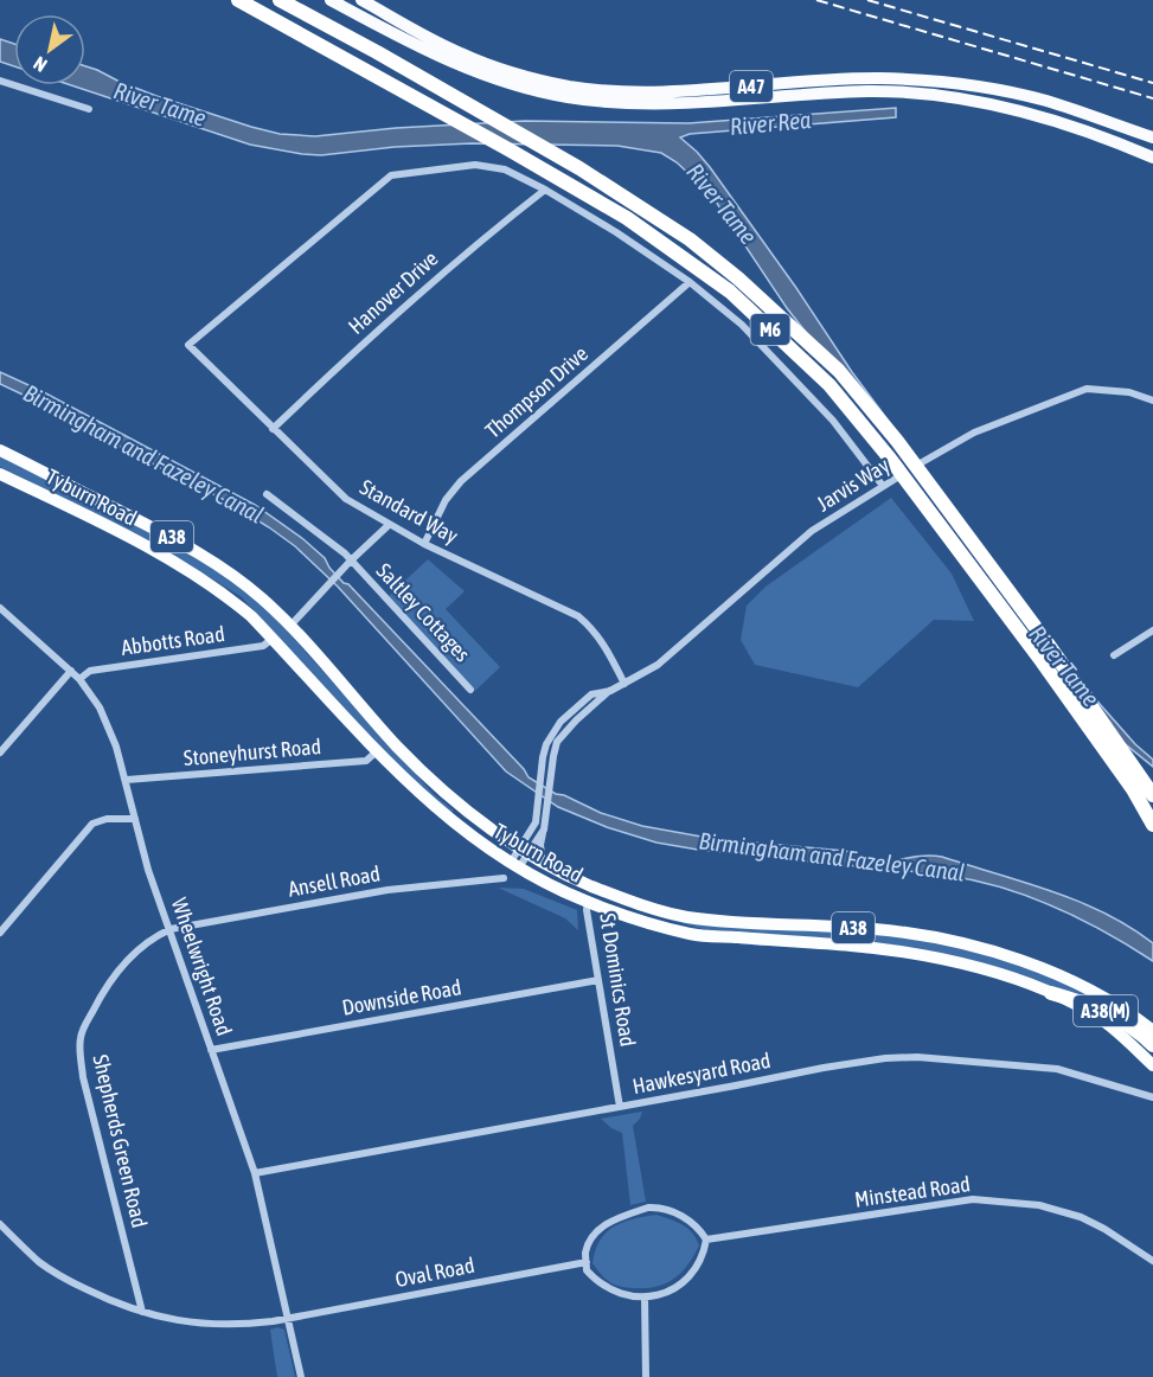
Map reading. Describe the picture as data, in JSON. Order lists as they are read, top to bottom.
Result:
{
  "streets": {
    "highway": [
      "M6",
      "Tyburn Road",
      "A38",
      "A38(M)"
    ],
    "main road": ["A47"],
    "street": [
      "Hanover Drive",
      "Thompson Drive",
      "Jarvis Way",
      "Standard Way",
      "Saltley Cottages",
      "Abbotts Road",
      "Stoneyhurst Road",
      "Ansell Road",
      "Wheelwright Road",
      "St Dominics Road",
      "Downside Road",
      "Hawkesyard Road",
      "Shepherds Green Road",
      "Minstead Road",
      "Oval Road"
    ]
  },
  "crossings": [
    ["Hanover Drive", "Standard Way"],
    ["Thompson Drive", "Standard Way"],
    ["Jarvis Way", "Tyburn Road"],
    ["Jarvis Way", "Standard Way"],
    ["Tyburn Road", "Saltley Cottages"],
    ["Tyburn Road", "Abbotts Road"],
    ["Tyburn Road", "Stoneyhurst Road"],
    ["Tyburn Road", "St Dominics Road"],
    ["Tyburn Road", "A38(M)"],
    ["Abbotts Road", "Wheelwright Road"],
    ["Stoneyhurst Road", "Wheelwright Road"],
    ["Ansell Road", "Wheelwright Road"],
    ["Ansell Road", "Shepherds Green Road"],
    ["Wheelwright Road", "Downside Road"],
    ["Wheelwright Road", "Hawkesyard Road"],
    ["Wheelwright Road", "Shepherds Green Road"],
    ["Wheelwright Road", "Oval Road"],
    ["St Dominics Road", "Downside Road"],
    ["St Dominics Road", "Hawkesyard Road"],
    ["Shepherds Green Road", "Oval Road"],
    ["Minstead Road", "Oval Road"]
  ],
  "water": ["River Tame", "River Rea", "Birmingham and Fazeley Canal"],
  "north": "bottom left"
}
